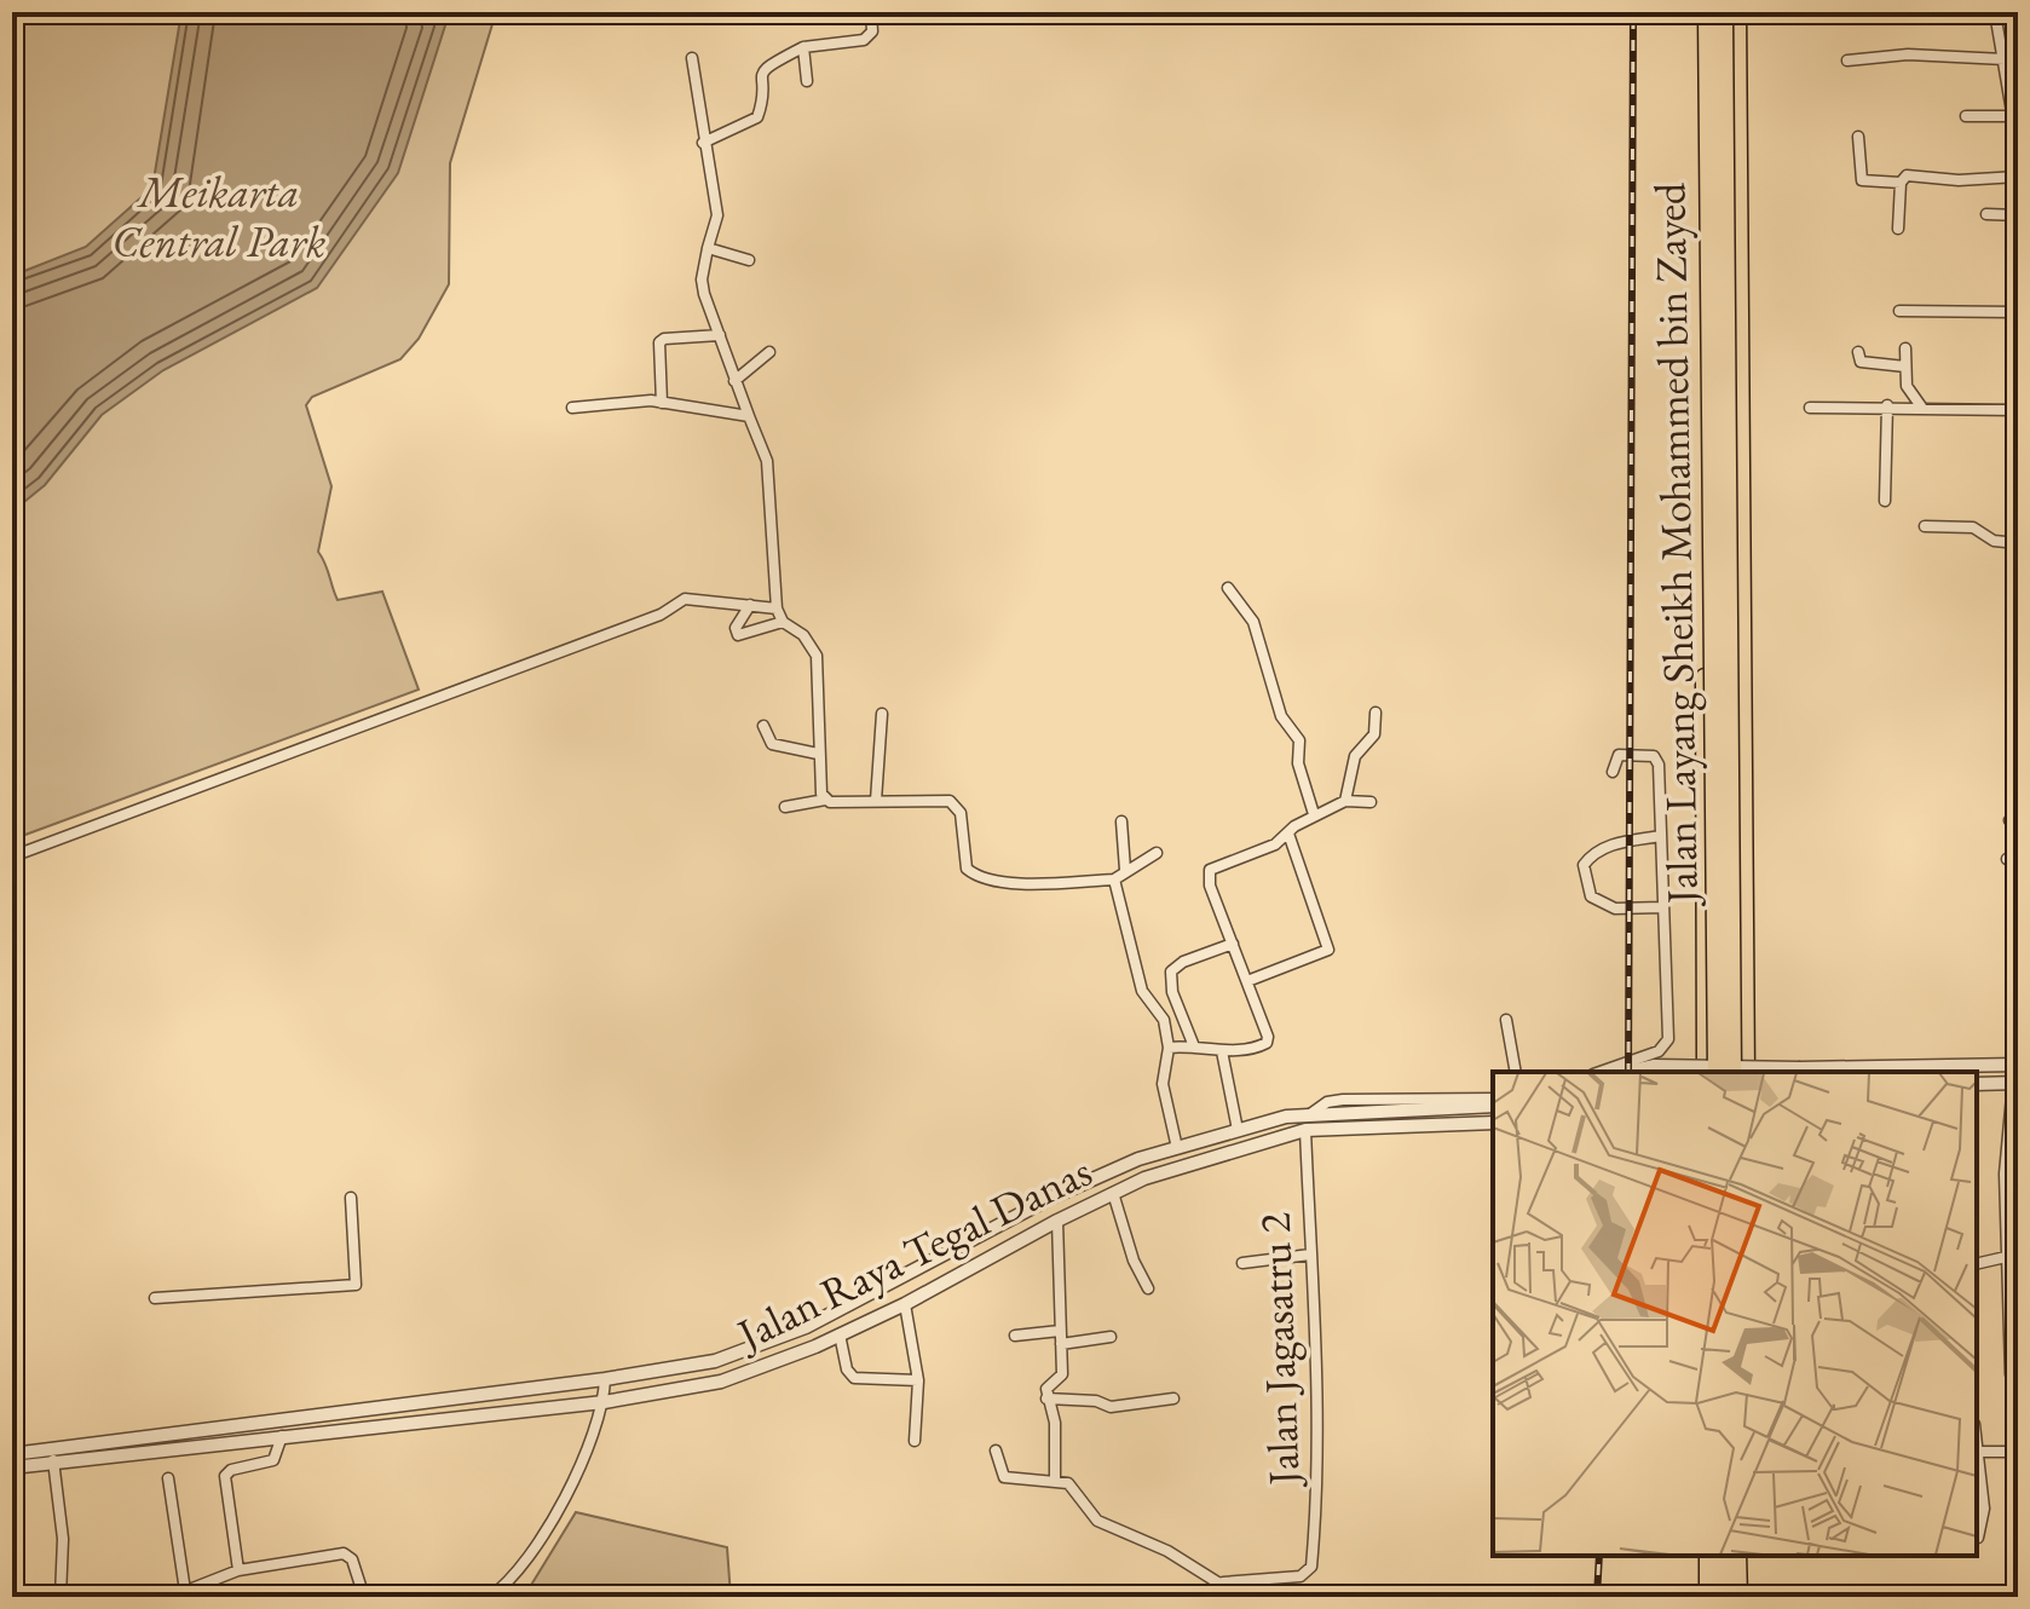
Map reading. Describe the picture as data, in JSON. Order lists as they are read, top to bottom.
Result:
{
  "streets": {
    "highway": ["Jalan Layang Sheikh Mohammed bin Zayed"],
    "street": ["Jalan Raya Tegal Danas", "Jalan Jagasatru 2"]
  },
  "crossings": [
    ["Jalan Raya Tegal Danas", "Jalan Jagasatru 2"]
  ],
  "parks": ["Meikarta Central Park"]
}
